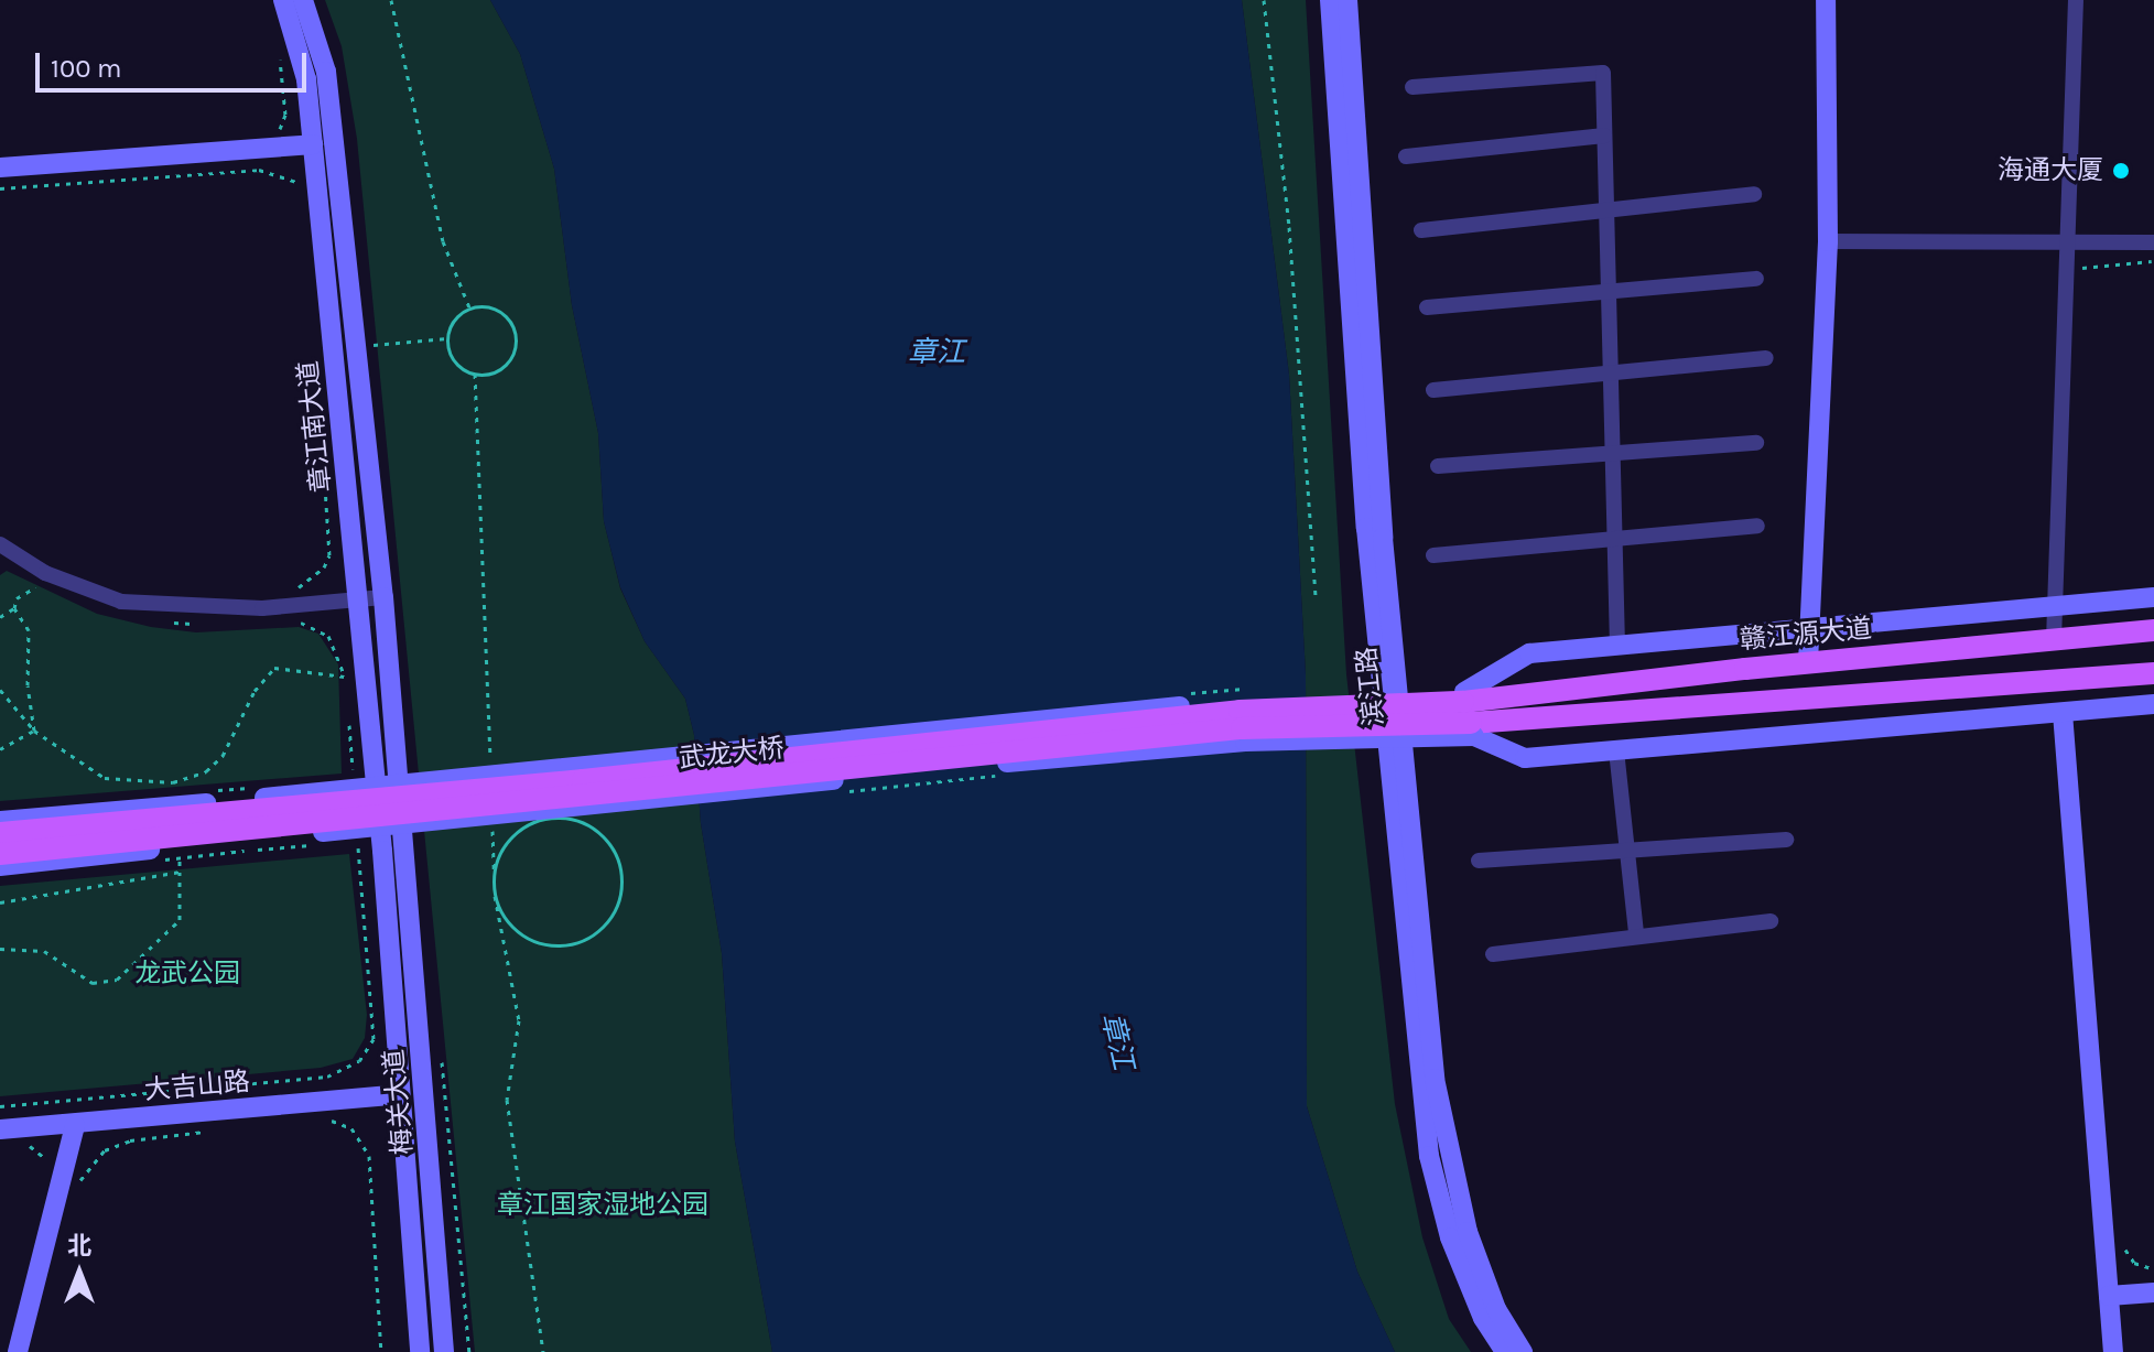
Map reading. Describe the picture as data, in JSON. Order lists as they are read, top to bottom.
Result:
{
  "streets": {
    "main road": ["赣江源大道", "武龙大桥"],
    "street": [
      "章江南大道",
      "滨江路",
      "大吉山路",
      "梅关大道"
    ]
  },
  "crossings": [
    ["章江南大道", "梅关大道"],
    ["赣江源大道", "武龙大桥"],
    ["大吉山路", "梅关大道"]
  ],
  "water": ["章江"],
  "parks": ["龙武公园", "章江国家湿地公园"],
  "places": ["海通大厦"],
  "scale_bar": "100 m",
  "north": "top"
}
